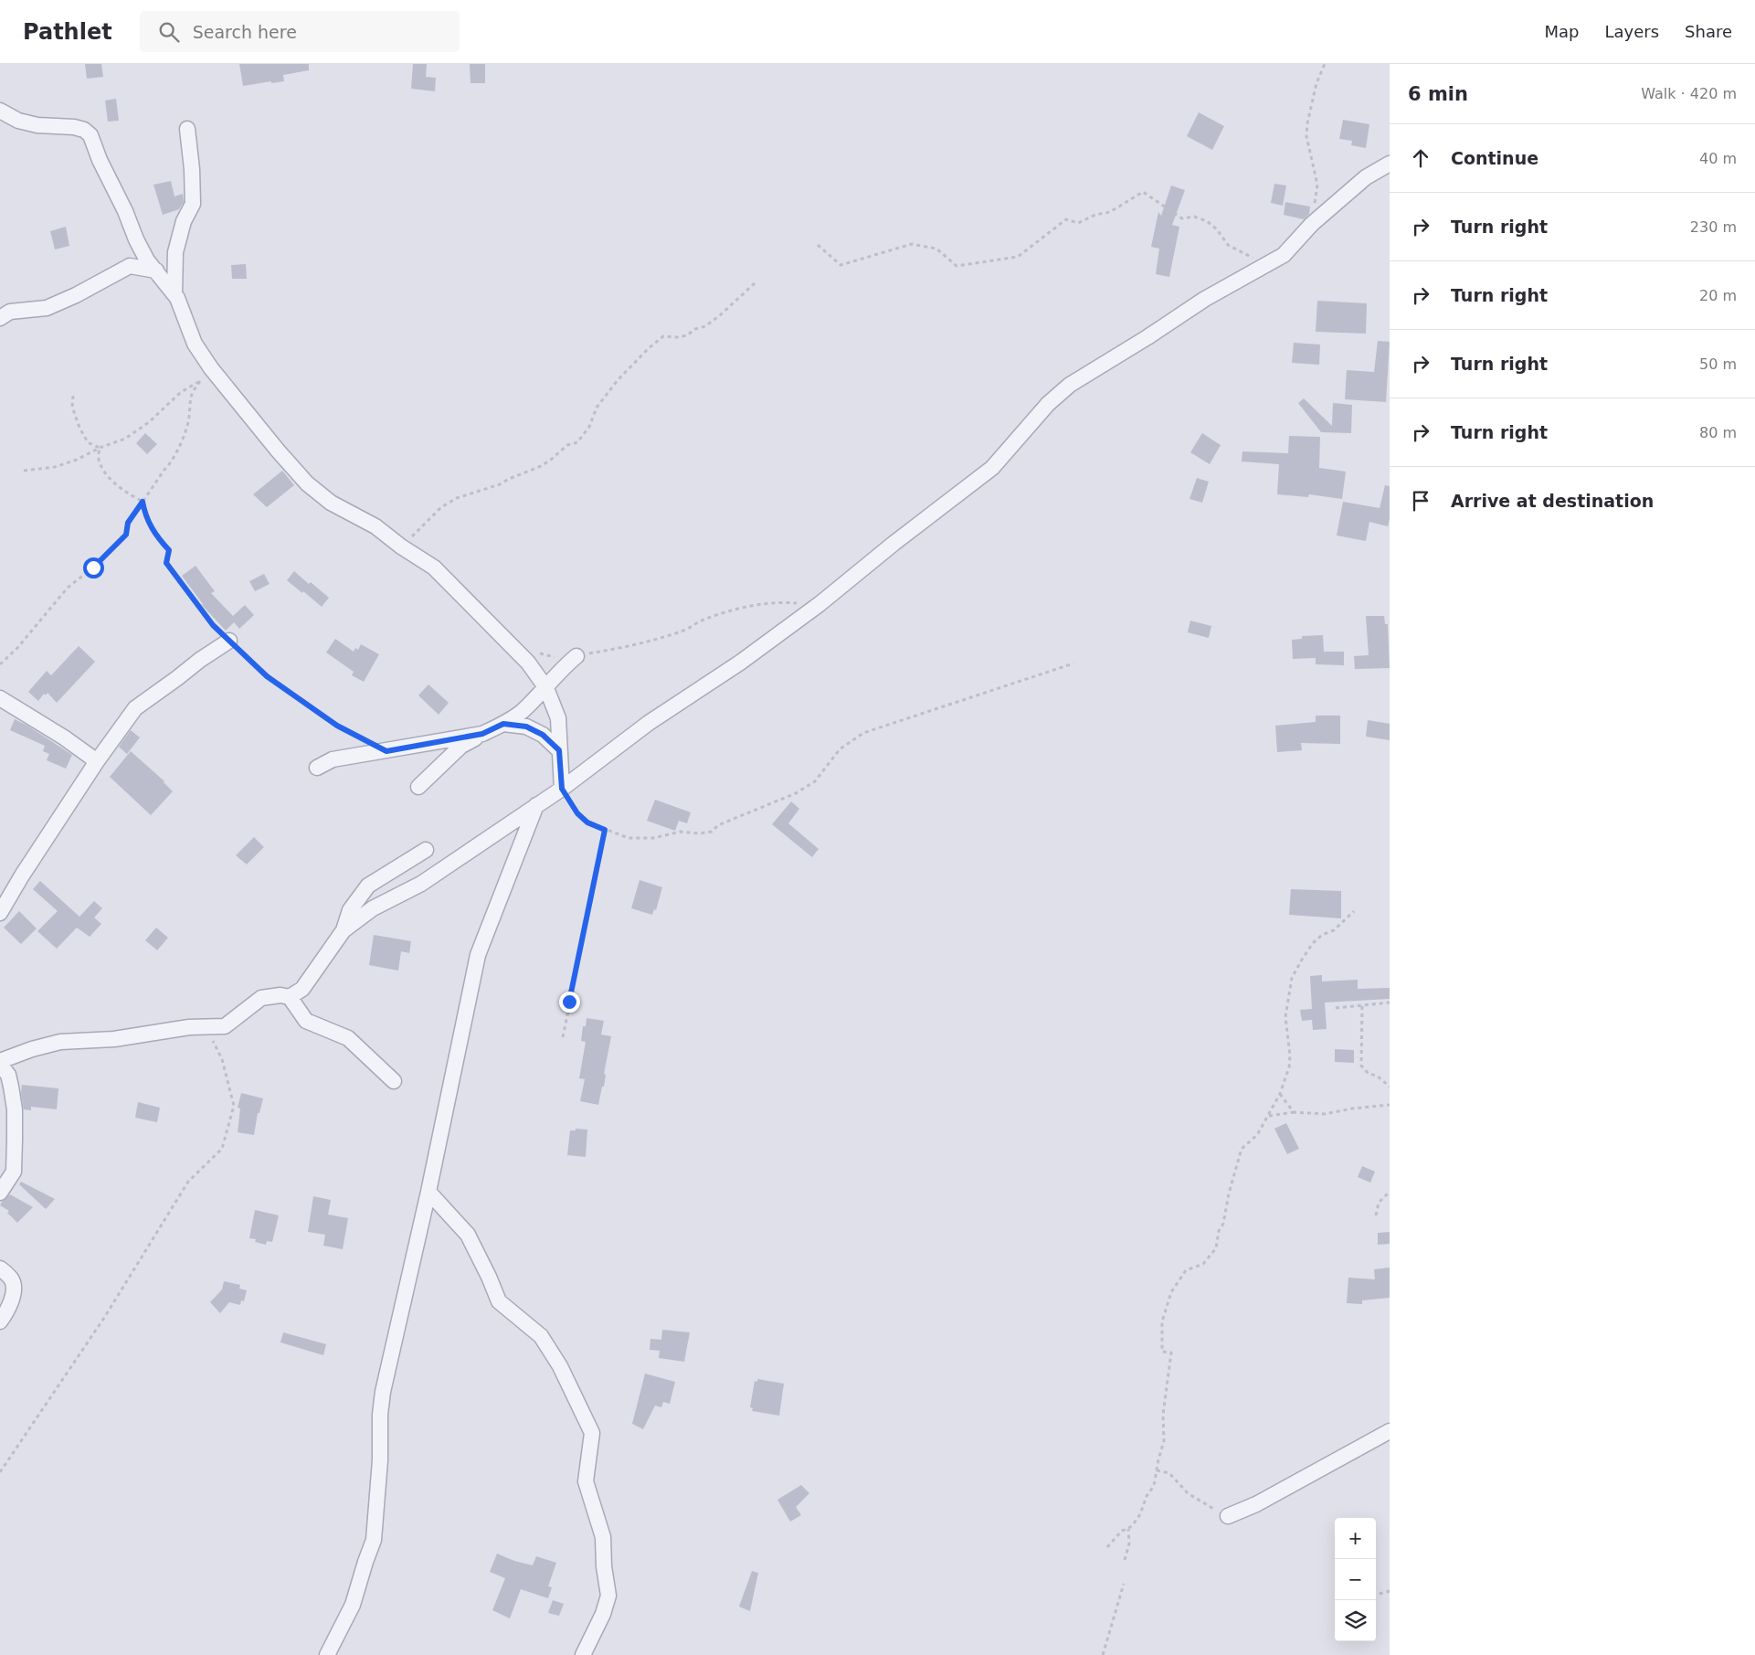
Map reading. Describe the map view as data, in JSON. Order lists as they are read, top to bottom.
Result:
{
  "page": {
    "header": "Pathlet",
    "search": "Search here",
    "nav": ["Map", "Layers", "Share"],
    "heading": ["6 min", "Walk · 420 m"],
    "list": [
      ["Continue", "40 m"],
      ["Turn right", "230 m"],
      ["Turn right", "20 m"],
      ["Turn right", "50 m"],
      ["Turn right", "80 m"],
      "Arrive at destination"
    ],
    "map_buttons": ["+", "−"]
  }
}
